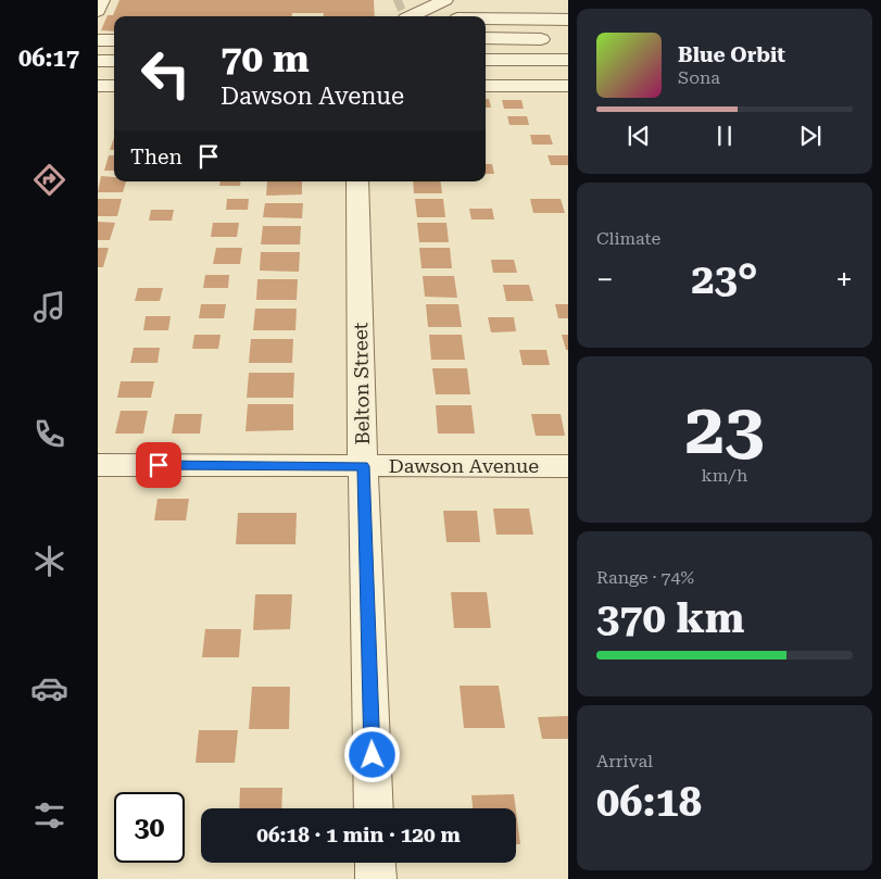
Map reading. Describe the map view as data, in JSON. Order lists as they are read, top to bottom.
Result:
{
  "streets": {
    "street": ["Belton Street", "Dawson Avenue"]
  },
  "crossings": [
    ["Belton Street", "Dawson Avenue"]
  ],
  "page": {
    "tabs": "06:17",
    "turn": ["70 m", "Dawson Avenue"],
    "song": ["Blue Orbit", "Sona"],
    "then": "Then",
    "tile": [
      "Climate",
      ["23", "km/h"],
      ["Range · 74%", "370 km"],
      ["Arrival", "06:18"]
    ],
    "heat": ["−", "23°", "+"],
    "limit": "30",
    "trip": "06:18 · 1 min · 120 m"
  }
}
